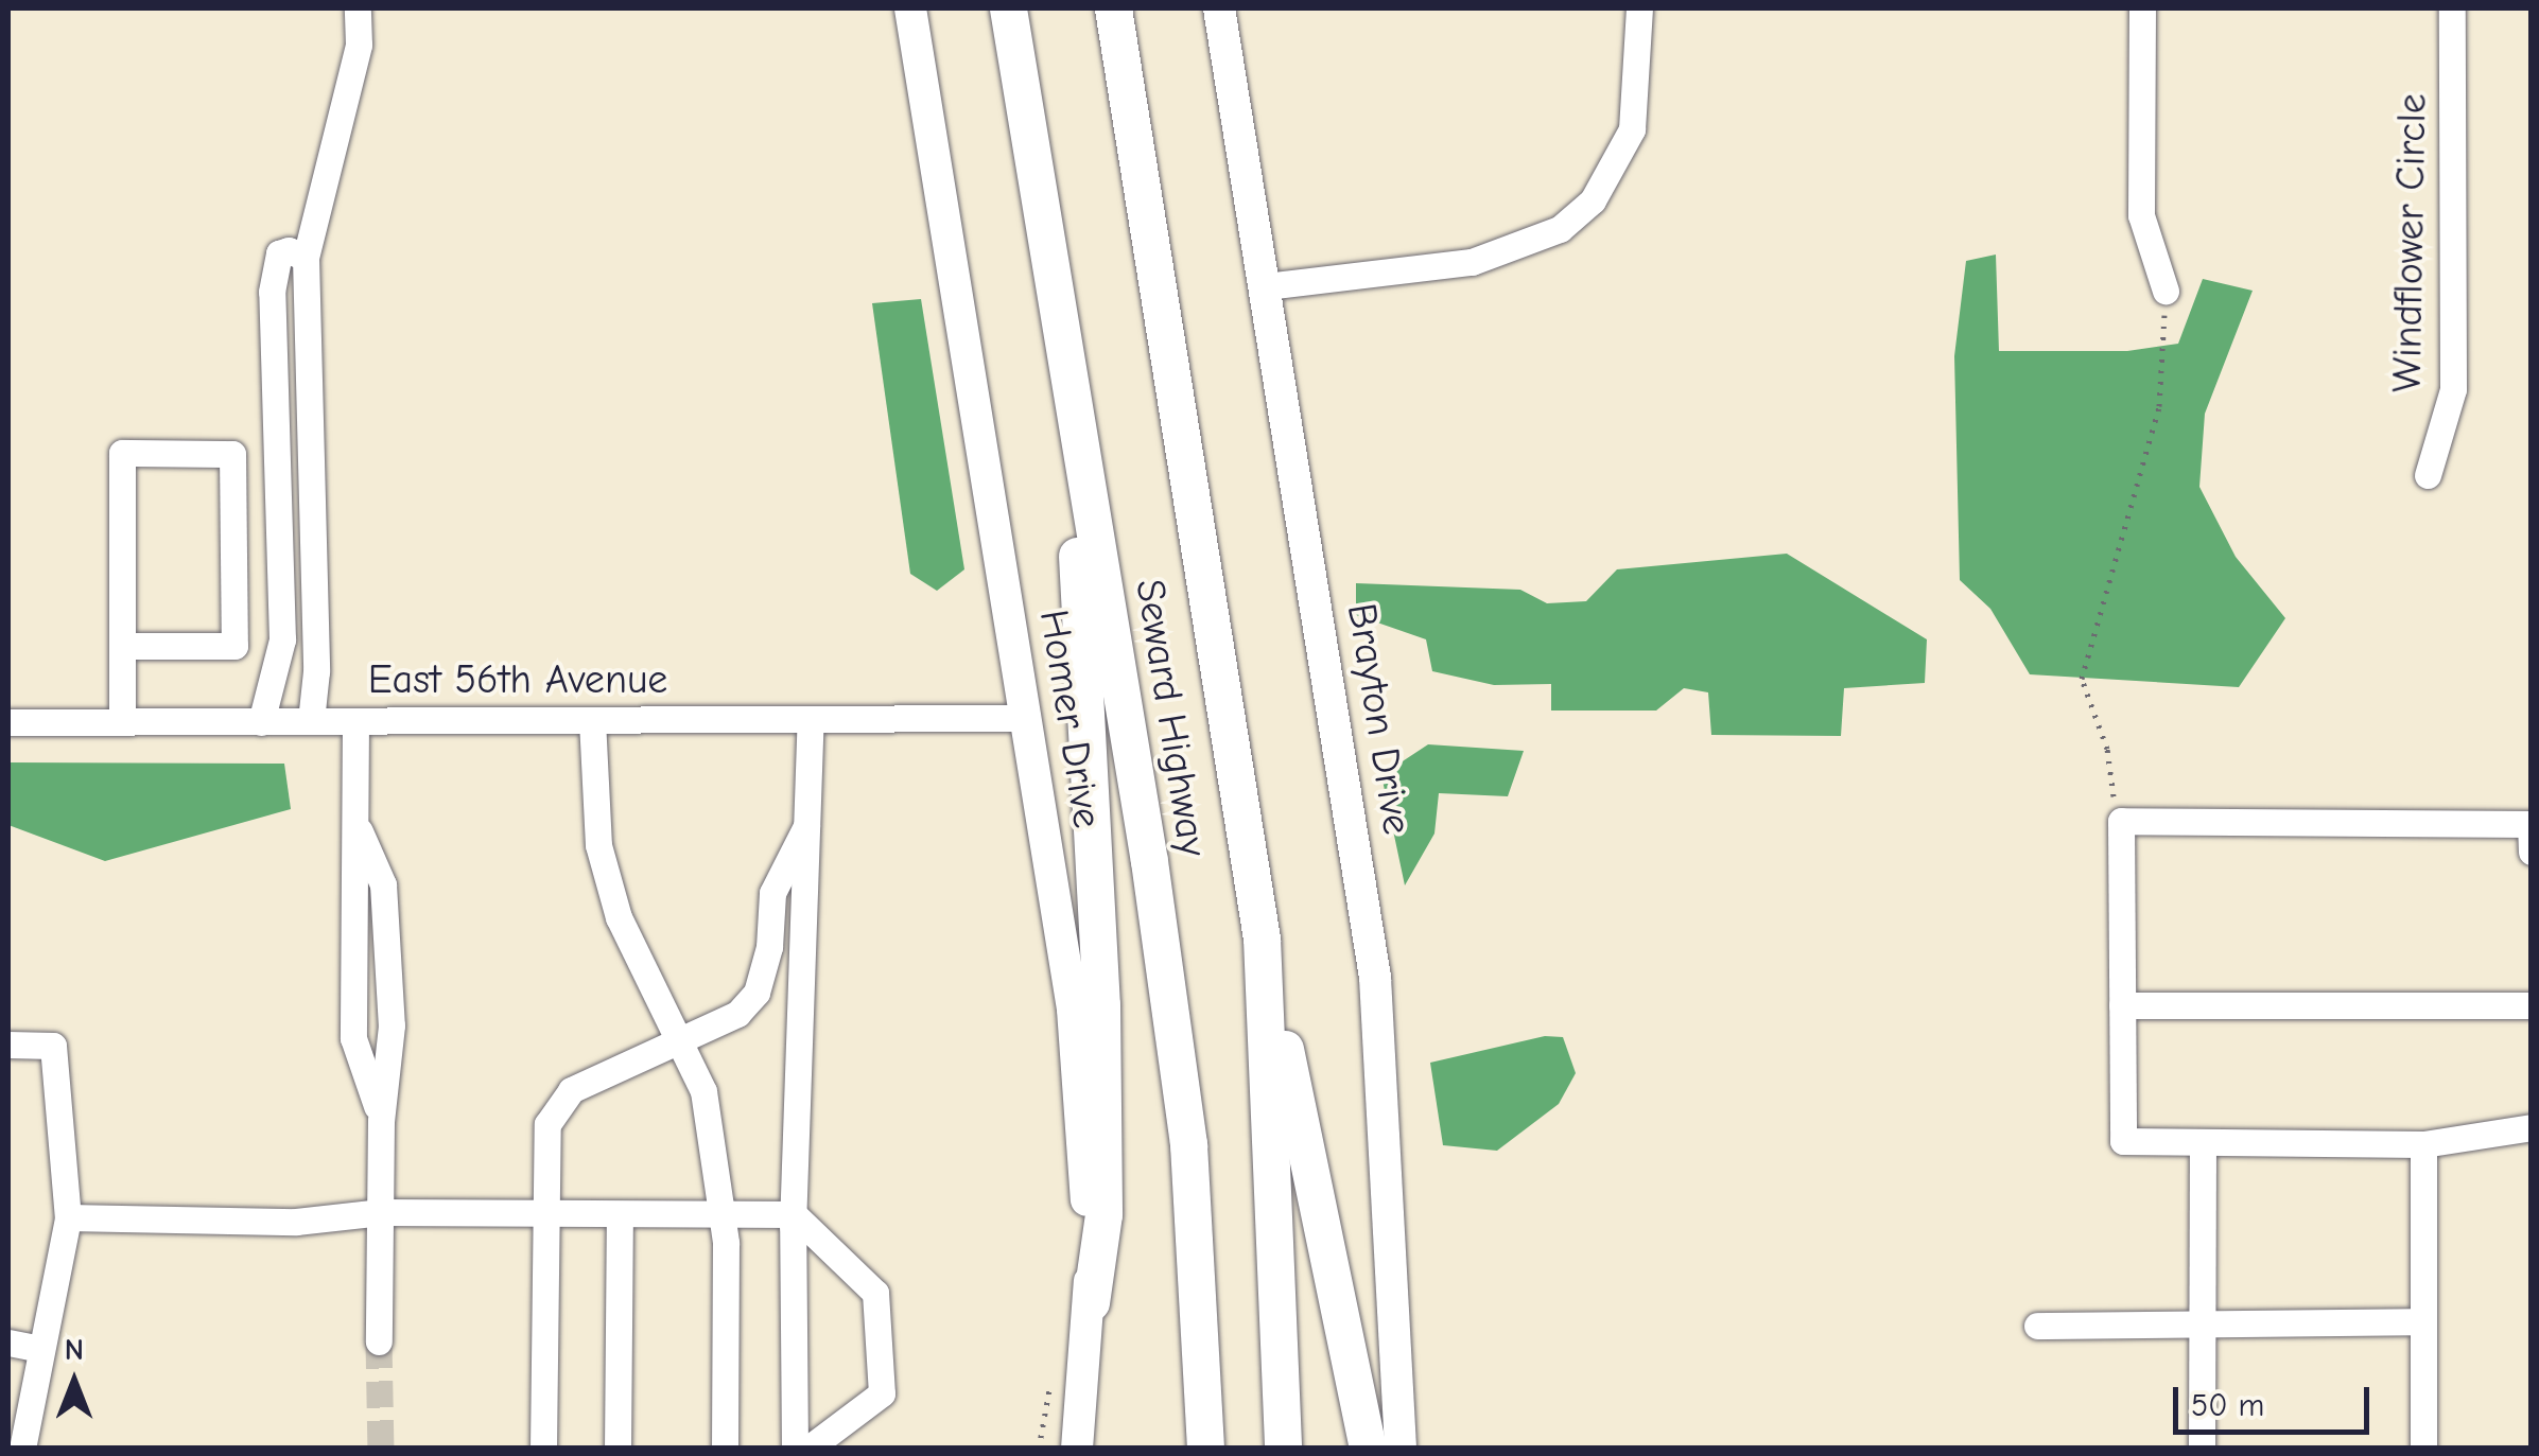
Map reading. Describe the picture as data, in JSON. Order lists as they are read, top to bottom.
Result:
{
  "streets": {
    "highway": ["Seward Highway"],
    "main road": ["Homer Drive", "Brayton Drive"],
    "street": ["Windflower Circle", "East 56th Avenue"]
  },
  "crossings": [
    ["East 56th Avenue", "Homer Drive"]
  ],
  "scale_bar": "50 m",
  "north": "top"
}
